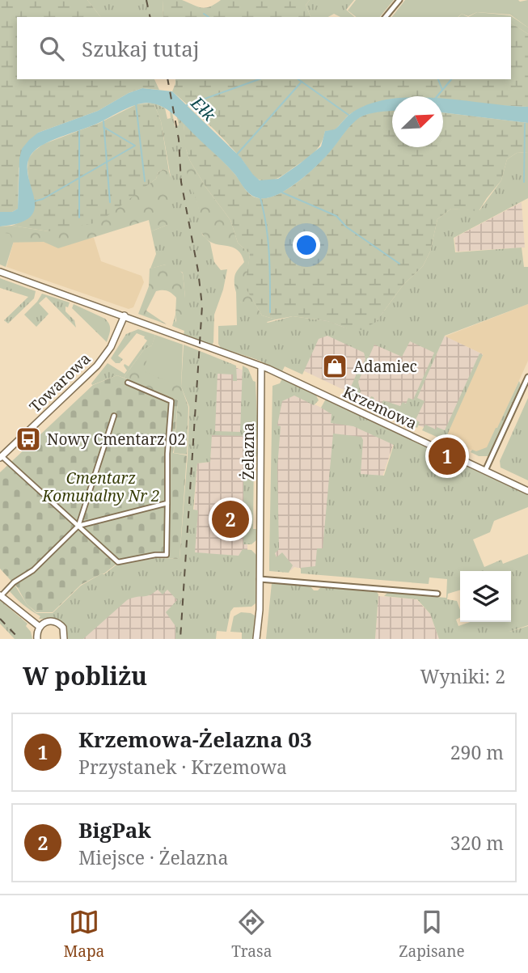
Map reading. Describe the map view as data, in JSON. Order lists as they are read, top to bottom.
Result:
{
  "streets": {
    "street": ["Towarowa", "Krzemowa", "Żelazna"]
  },
  "crossings": [
    ["Towarowa", "Krzemowa"],
    ["Krzemowa", "Żelazna"]
  ],
  "water": ["Ełk"],
  "parks": ["Cmentarz Komunalny Nr 2"],
  "places": {
    "shop": ["Adamiec"],
    "bus stop": ["Nowy Cmentarz 02"]
  },
  "north": "top right",
  "page": {
    "search": "Szukaj tutaj",
    "pins": ["1", "2"],
    "heading": ["W pobliżu", "Wyniki: 2"],
    "list": [
      {
        "mark": "1",
        "name": "Krzemowa-Żelazna 03",
        "note": "Przystanek · Krzemowa",
        "value": "290 m"
      },
      {
        "mark": "2",
        "name": "BigPak",
        "note": "Miejsce · Żelazna",
        "value": "320 m"
      }
    ],
    "nav": ["Mapa", "Trasa", "Zapisane"]
  }
}
